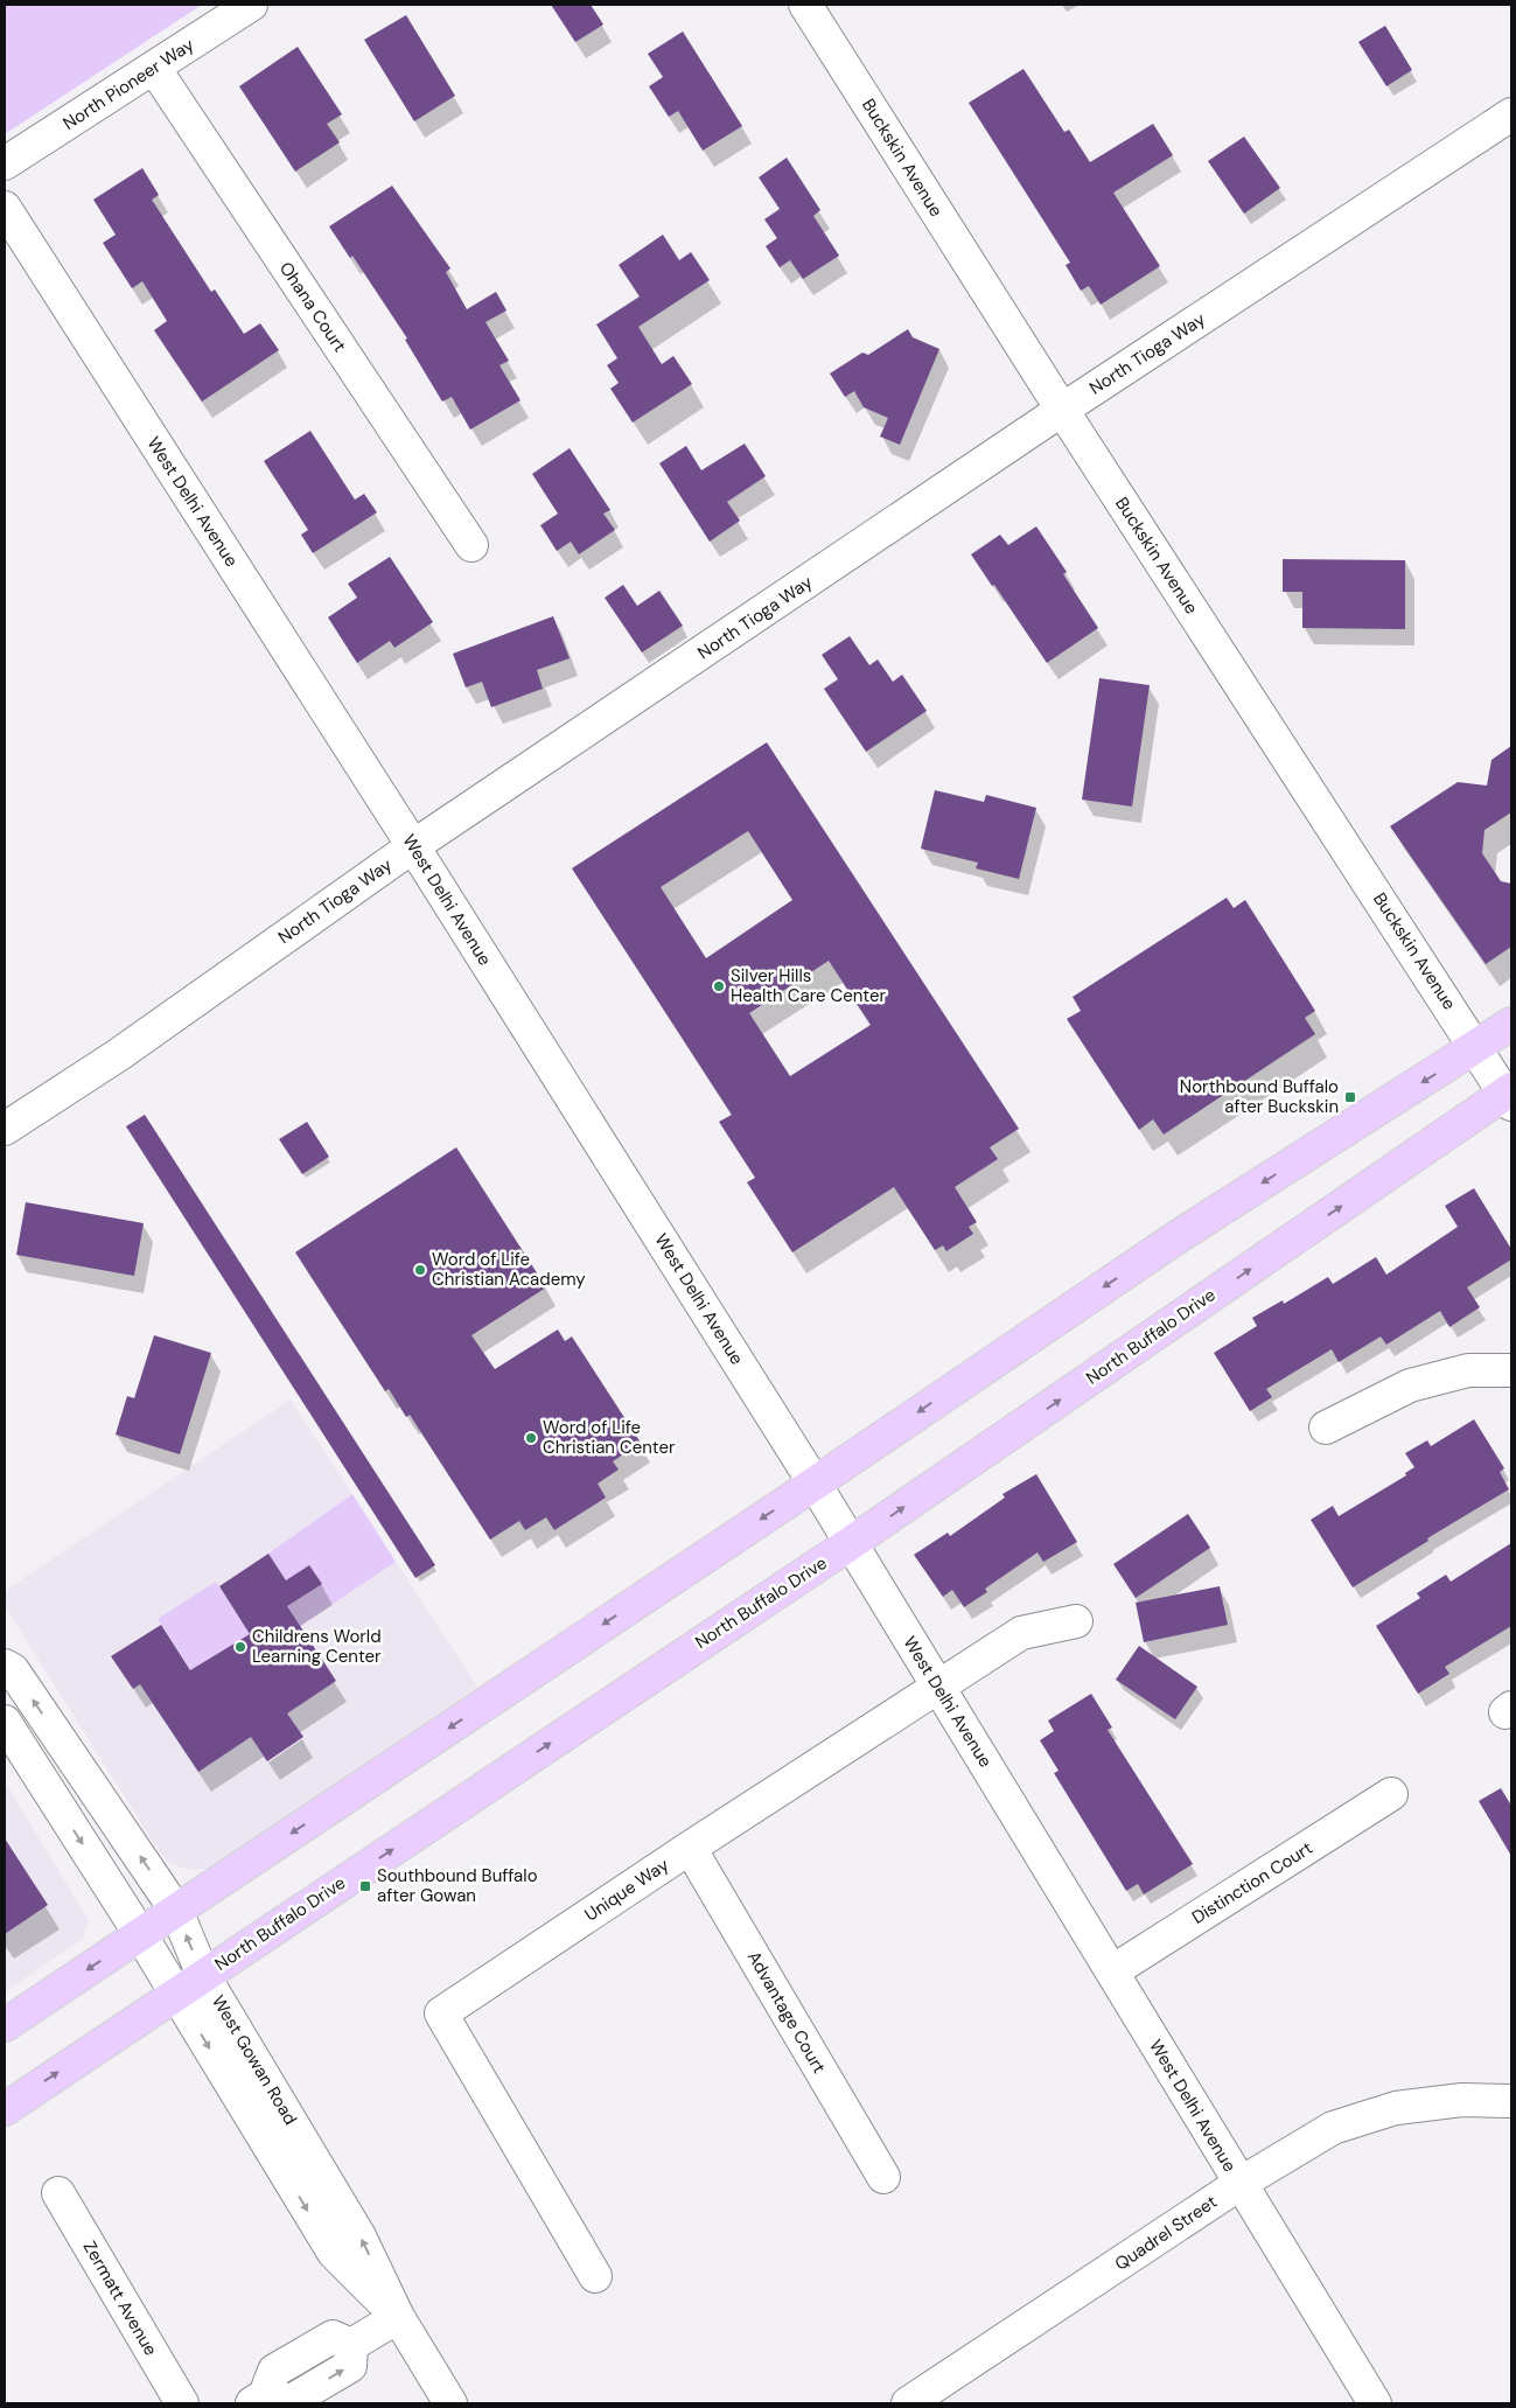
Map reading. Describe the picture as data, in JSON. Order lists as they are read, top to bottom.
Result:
{
  "streets": {
    "main road": ["North Buffalo Drive"],
    "street": [
      "North Pioneer Way",
      "Buckskin Avenue",
      "Ohana Court",
      "North Tioga Way",
      "West Delhi Avenue",
      "Distinction Court",
      "Unique Way",
      "Advantage Court",
      "West Gowan Road",
      "Quadrel Street",
      "Zermatt Avenue"
    ]
  },
  "crossings": [
    ["North Pioneer Way", "Ohana Court"],
    ["Buckskin Avenue", "North Tioga Way"],
    ["Buckskin Avenue", "North Buffalo Drive"],
    ["North Tioga Way", "West Delhi Avenue"],
    ["West Delhi Avenue", "North Buffalo Drive"],
    ["West Delhi Avenue", "Distinction Court"],
    ["West Delhi Avenue", "Unique Way"],
    ["West Delhi Avenue", "Quadrel Street"],
    ["North Buffalo Drive", "West Gowan Road"],
    ["Unique Way", "Advantage Court"]
  ],
  "places": {
    "other": [
      "Silver Hills Health Care Center",
      "Word of Life Christian Academy",
      "Word of Life Christian Center",
      "Childrens World Learning Center"
    ],
    "transit": ["Northbound Buffalo after Buckskin", "Southbound Buffalo after Gowan"]
  }
}
